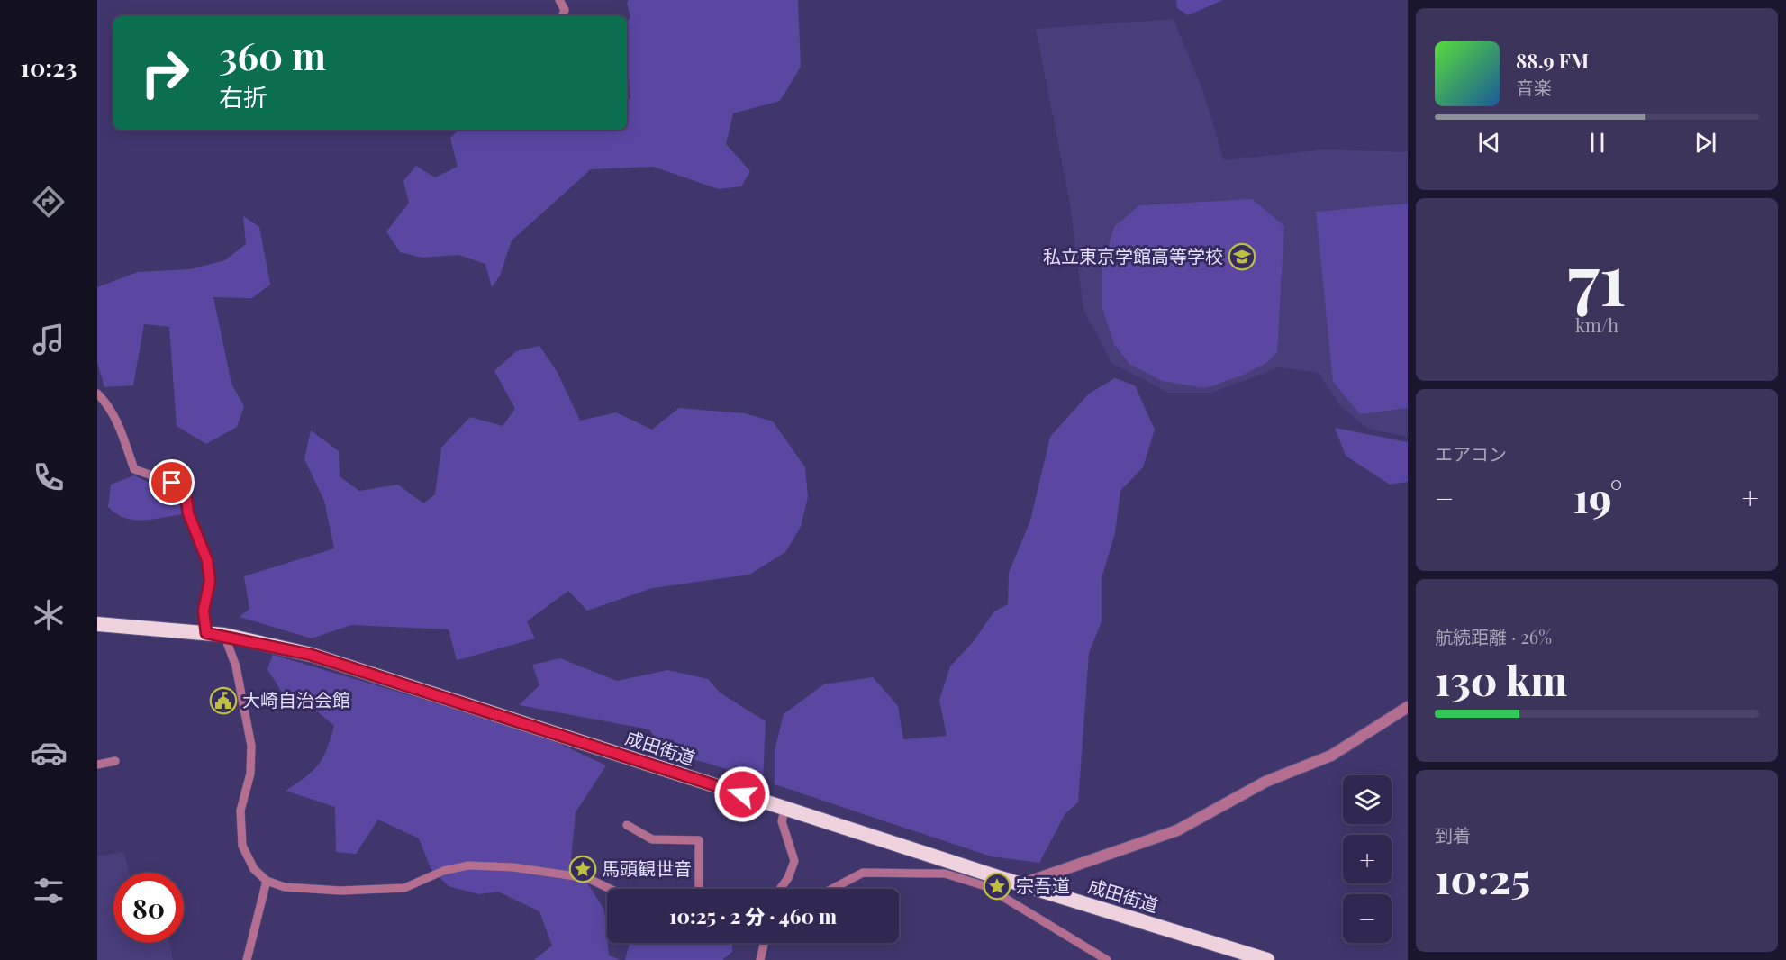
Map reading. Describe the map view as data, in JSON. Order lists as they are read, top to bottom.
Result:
{
  "streets": {
    "highway": ["成田街道"]
  },
  "places": {
    "school or university": ["私立東京学館高等学校"],
    "public building": ["大崎自治会館"],
    "place": ["馬頭観世音", "宗吾道"]
  },
  "page": {
    "tabs": "10:23",
    "turn": ["360 m", "右折"],
    "song": ["88.9 FM", "音楽"],
    "tile": [
      ["71", "km/h"],
      "エアコン",
      ["航続距離 · 26%", "130 km"],
      ["到着", "10:25"]
    ],
    "heat": ["−", "19°", "+"],
    "map_buttons": ["+", "−"],
    "limit": "80",
    "trip": "10:25 · 2 分 · 460 m"
  }
}
